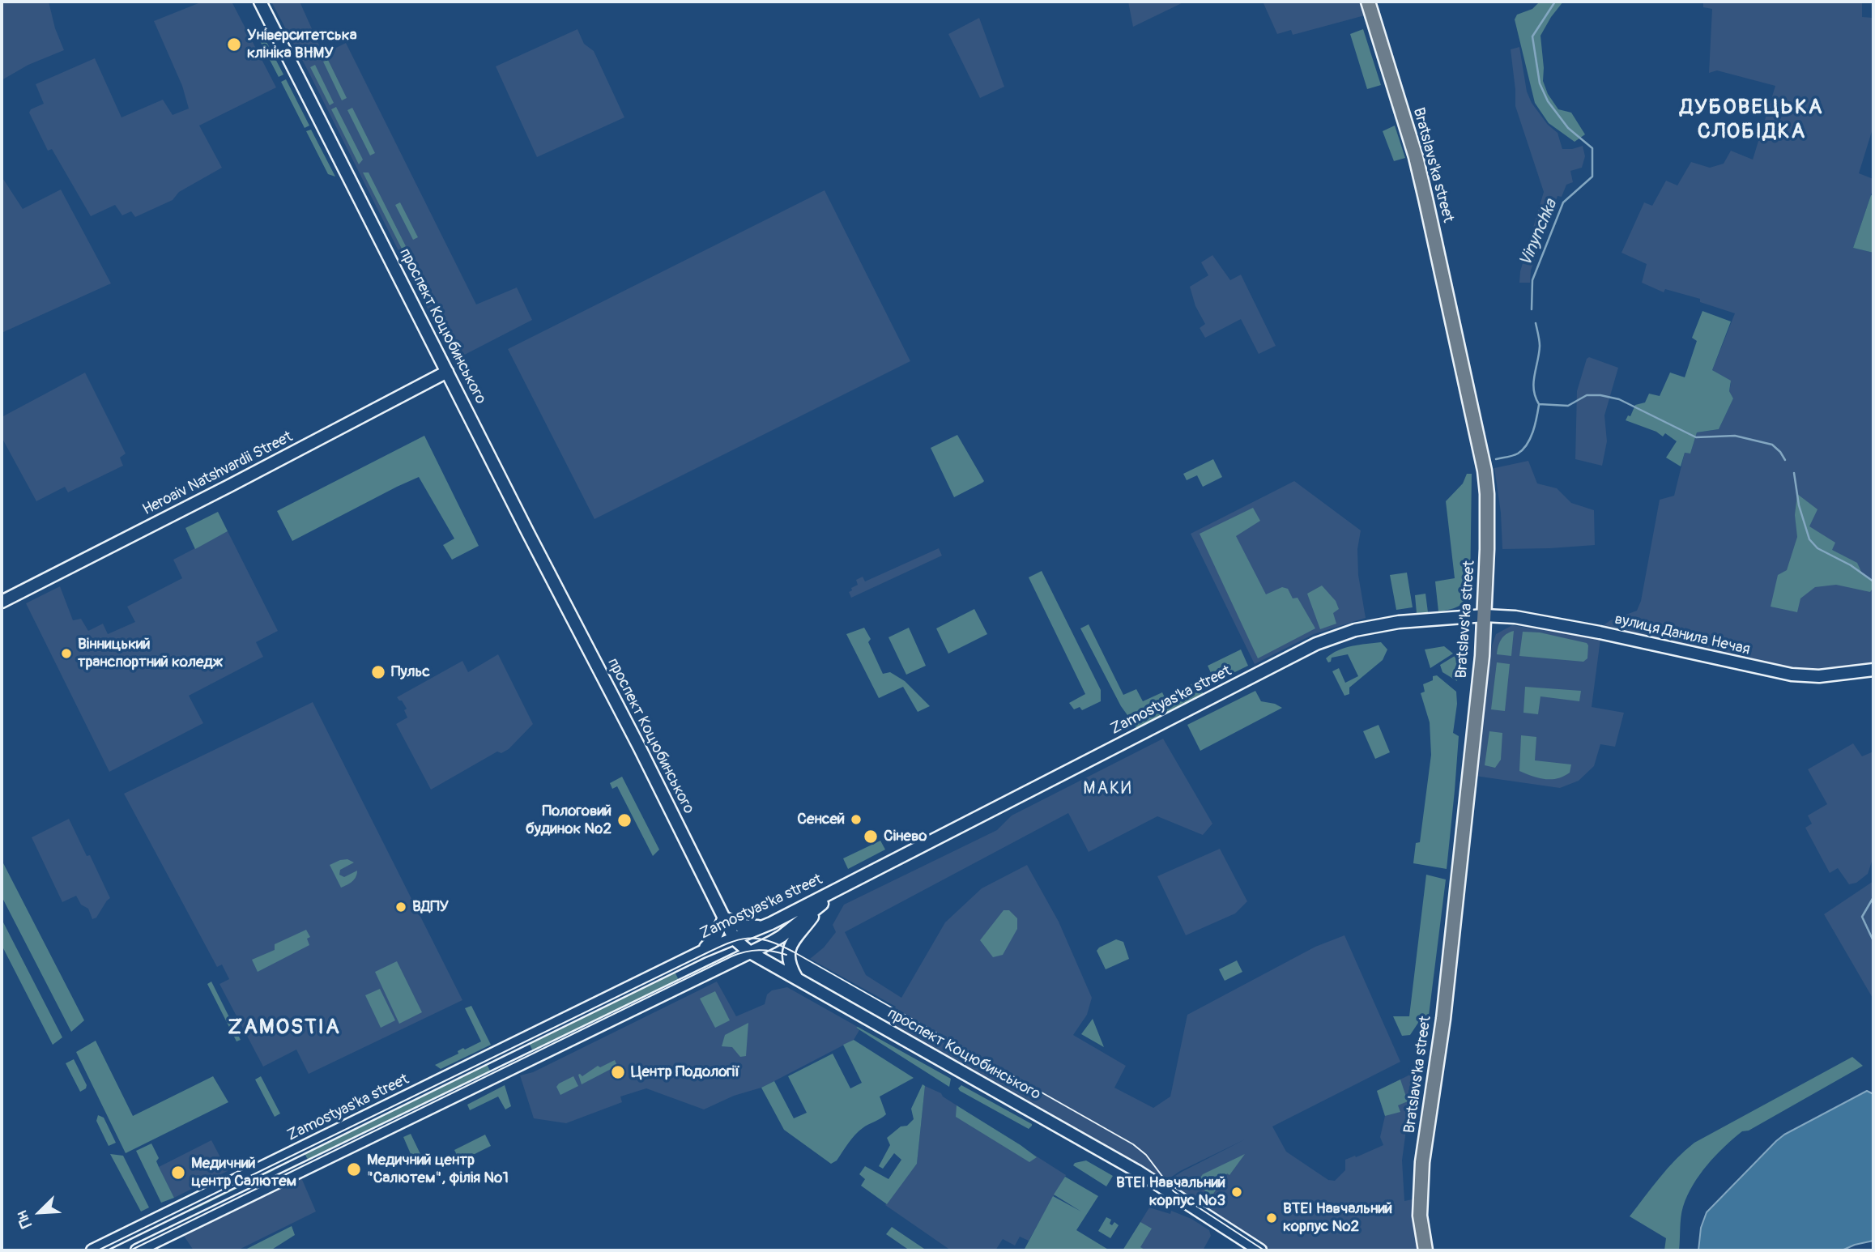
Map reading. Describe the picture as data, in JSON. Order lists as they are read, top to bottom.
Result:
{
  "streets": {
    "main road": [
      "Bratslavs'ka street",
      "проспект Коцюбинського",
      "Heroaiv Natshvardii Street",
      "вулиця Данила Нечая",
      "Zamostyas'ka street"
    ]
  },
  "crossings": [
    ["Bratslavs'ka street", "вулиця Данила Нечая"],
    ["Bratslavs'ka street", "Zamostyas'ka street"],
    ["проспект Коцюбинського", "Heroaiv Natshvardii Street"],
    ["проспект Коцюбинського", "Zamostyas'ka street"],
    ["вулиця Данила Нечая", "Zamostyas'ka street"]
  ],
  "districts": ["ДУБОВЕЦЬКА СЛОБІДКА", "МАКИ", "ZAMOSTIA"],
  "water": ["Vinynchka"],
  "places": [
    "Університетська клініка ВНМУ",
    "Вінницький транспортний коледж",
    "Пульс",
    "Сенсей",
    "Пологовий будинок №2",
    "Сінево",
    "ВДПУ",
    "Центр Подології",
    "Медичний центр \"Салютем\", філія №1",
    "Медичний центр Салютем",
    "ВТЕІ Навчальний корпус №3",
    "ВТЕІ Навчальний корпус №2"
  ],
  "north": "bottom left"
}
